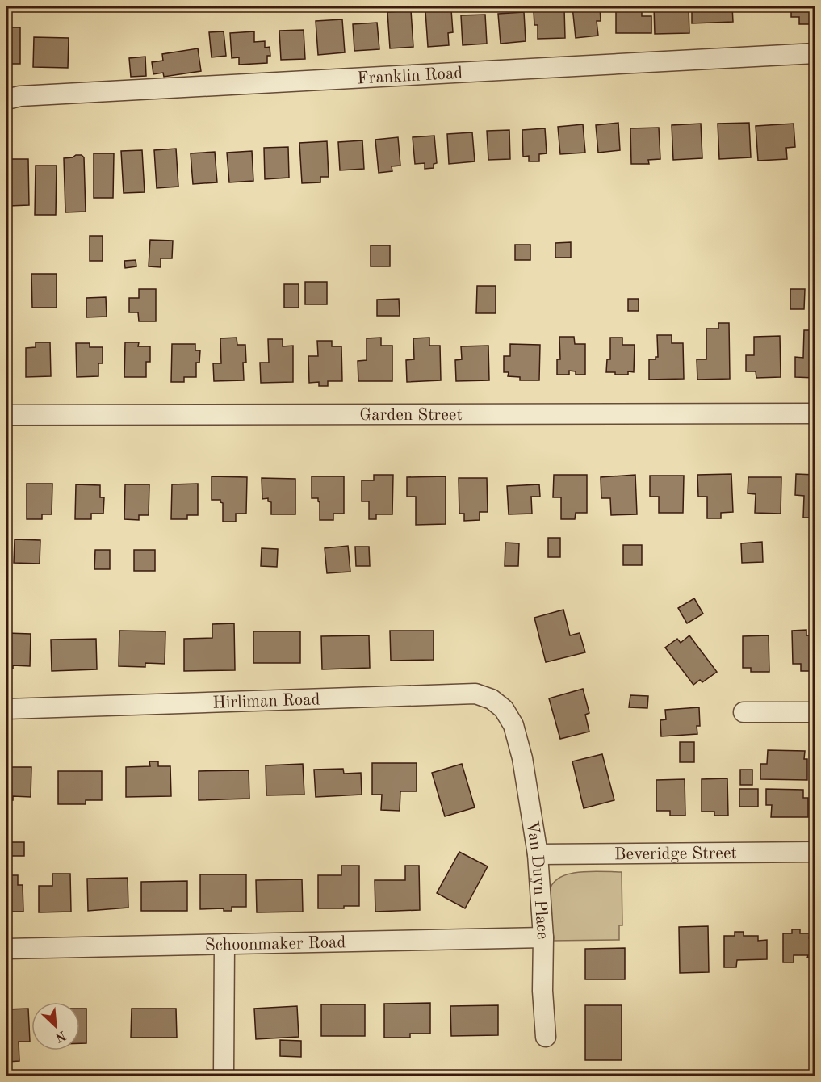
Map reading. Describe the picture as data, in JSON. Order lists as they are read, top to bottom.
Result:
{
  "streets": {
    "street": [
      "Franklin Road",
      "Garden Street",
      "Hirliman Road",
      "Beveridge Street",
      "Van Duyn Place",
      "Schoonmaker Road"
    ]
  },
  "crossings": [
    ["Hirliman Road", "Van Duyn Place"],
    ["Beveridge Street", "Van Duyn Place"],
    ["Van Duyn Place", "Schoonmaker Road"]
  ],
  "north": "bottom right"
}
